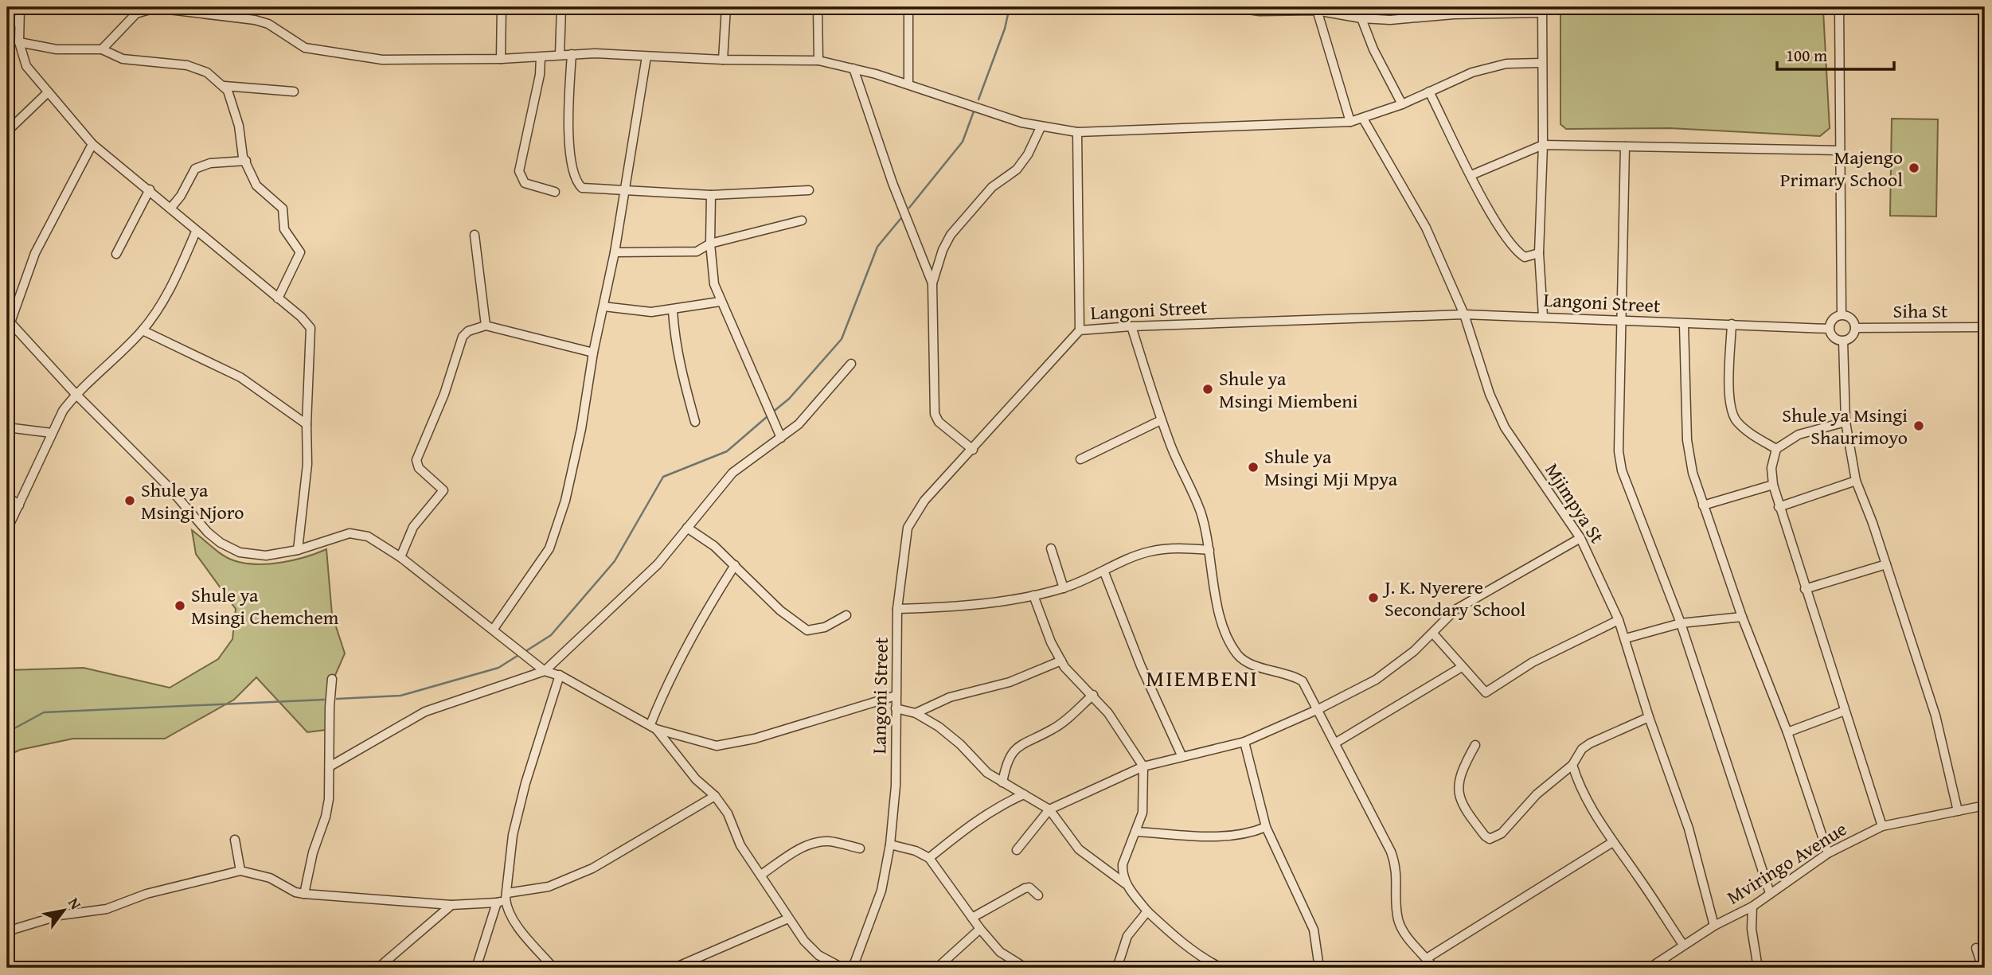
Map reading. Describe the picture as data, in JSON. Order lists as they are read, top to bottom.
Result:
{
  "streets": {
    "street": [
      "Langoni Street",
      "Siha St",
      "Mjimpya St",
      "Mviringo Avenue"
    ]
  },
  "crossings": [
    ["Langoni Street", "Siha St"],
    ["Langoni Street", "Mjimpya St"],
    ["Mjimpya St", "Mviringo Avenue"]
  ],
  "districts": ["MIEMBENI"],
  "places": [
    "Majengo Primary School",
    "Shule ya Msingi Miembeni",
    "Shule ya Msingi Shaurimoyo",
    "Shule ya Msingi Mji Mpya",
    "Shule ya Msingi Njoro",
    "J. K. Nyerere Secondary School",
    "Shule ya Msingi Chemchem"
  ],
  "scale_bar": "100 m",
  "north": "top right"
}
